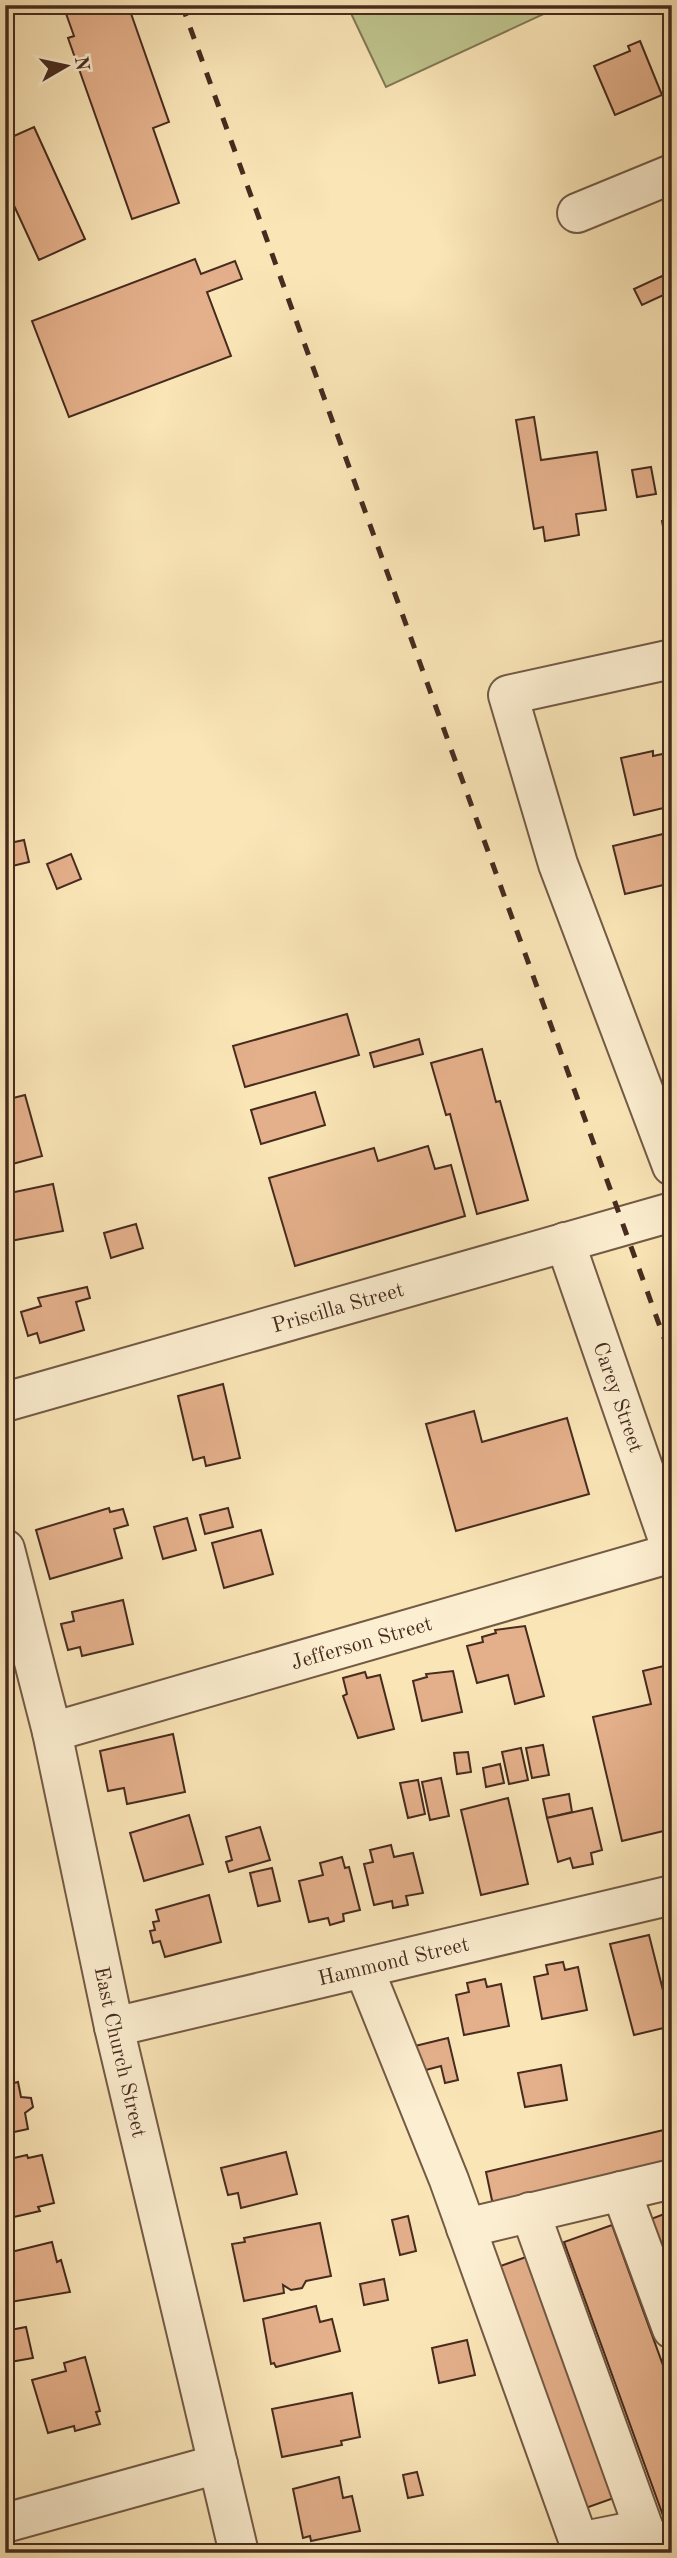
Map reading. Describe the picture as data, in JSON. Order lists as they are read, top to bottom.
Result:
{
  "streets": {
    "street": [
      "Priscilla Street",
      "Carey Street",
      "Jefferson Street",
      "Hammond Street",
      "East Church Street"
    ]
  },
  "crossings": [
    ["Priscilla Street", "Carey Street"],
    ["Carey Street", "Jefferson Street"],
    ["Jefferson Street", "East Church Street"],
    ["Hammond Street", "East Church Street"]
  ],
  "north": "right"
}
